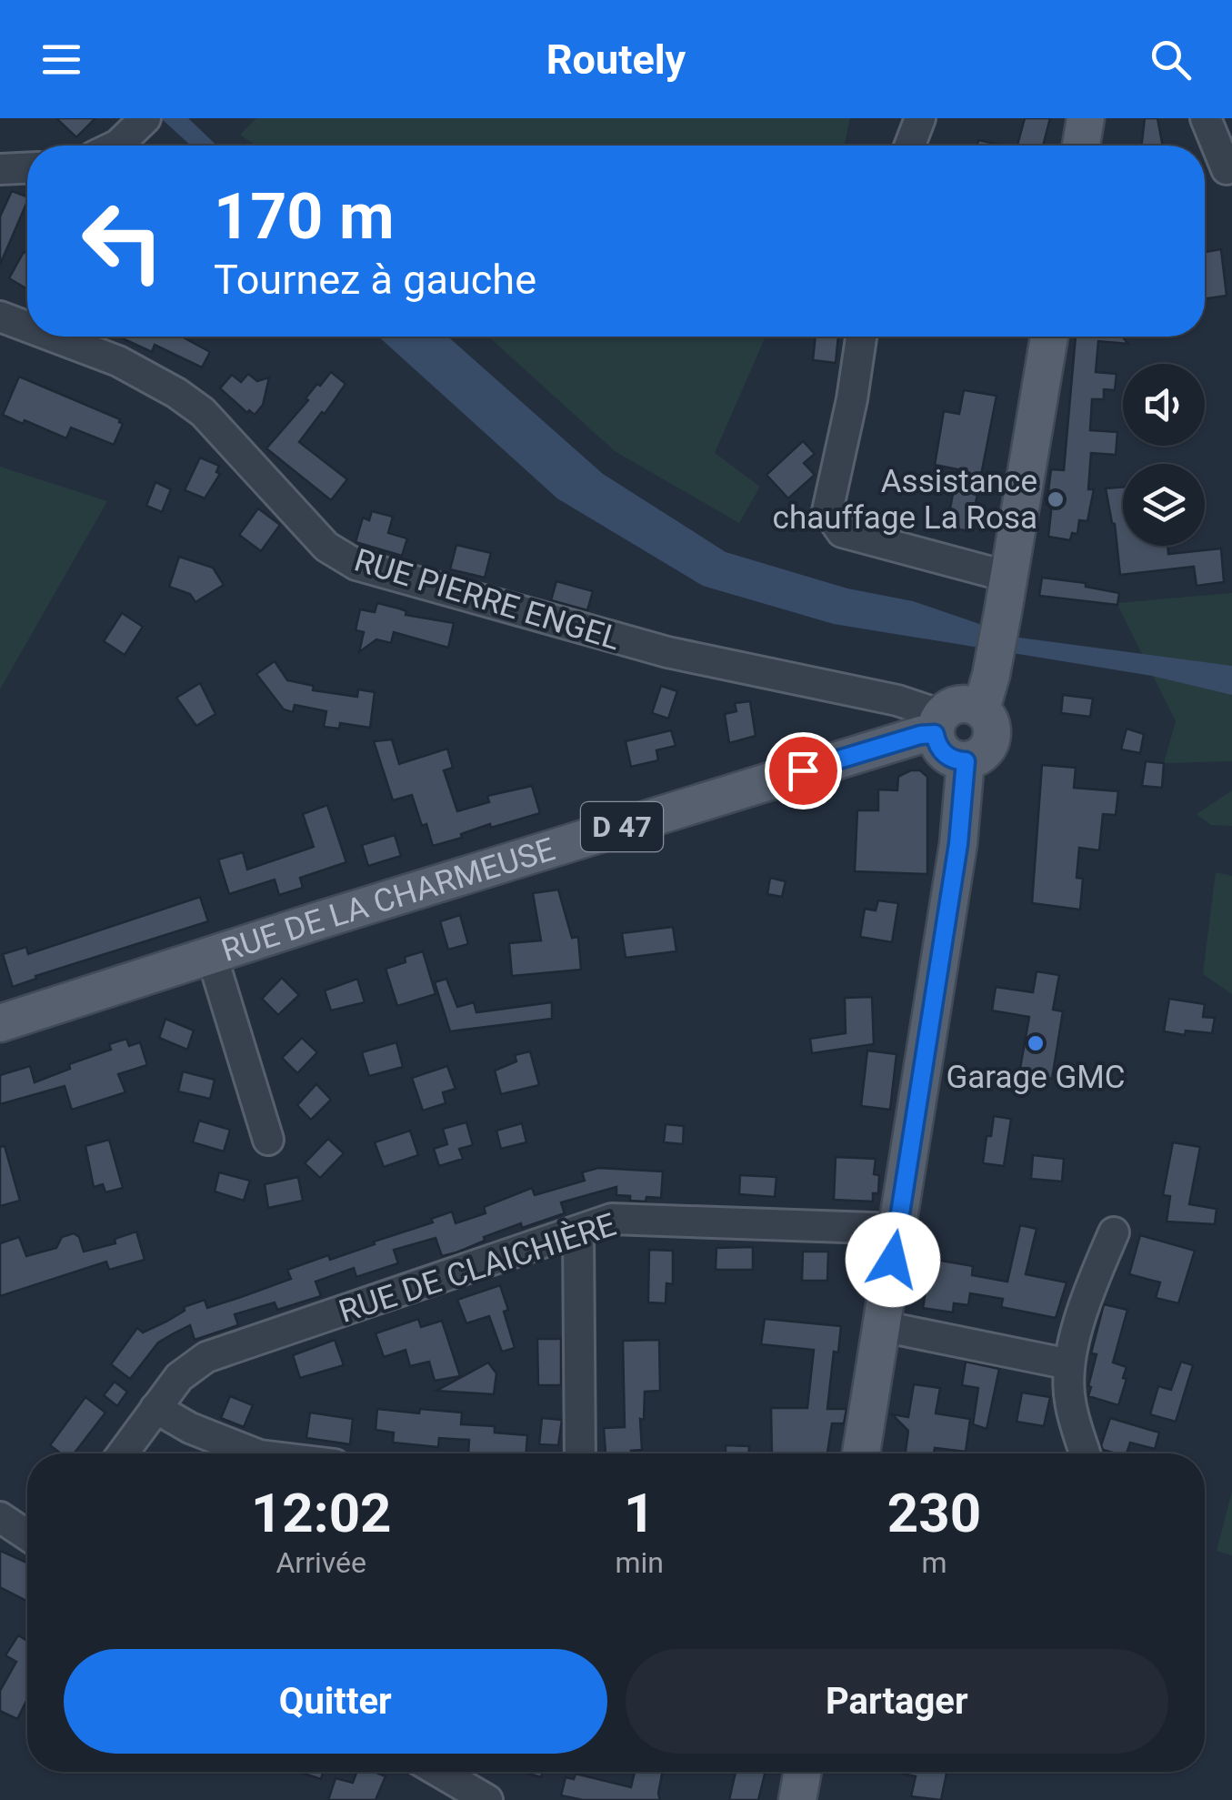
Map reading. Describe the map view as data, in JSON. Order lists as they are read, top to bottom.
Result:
{
  "streets": {
    "main road": ["D 47", "RUE DE LA CHARMEUSE"],
    "street": ["RUE PIERRE ENGEL", "RUE DE CLAICHIÈRE"]
  },
  "crossings": [
    ["RUE PIERRE ENGEL", "RUE DE LA CHARMEUSE"]
  ],
  "places": ["Assistance chauffage La Rosa", "Garage GMC"],
  "page": {
    "header": "Routely",
    "turn": ["170 m", "Tournez à gauche"],
    "eta": [
      "12:02",
      "Arrivée",
      "1",
      "min",
      "230",
      "m"
    ],
    "buttons": ["Quitter", "Partager"]
  }
}
